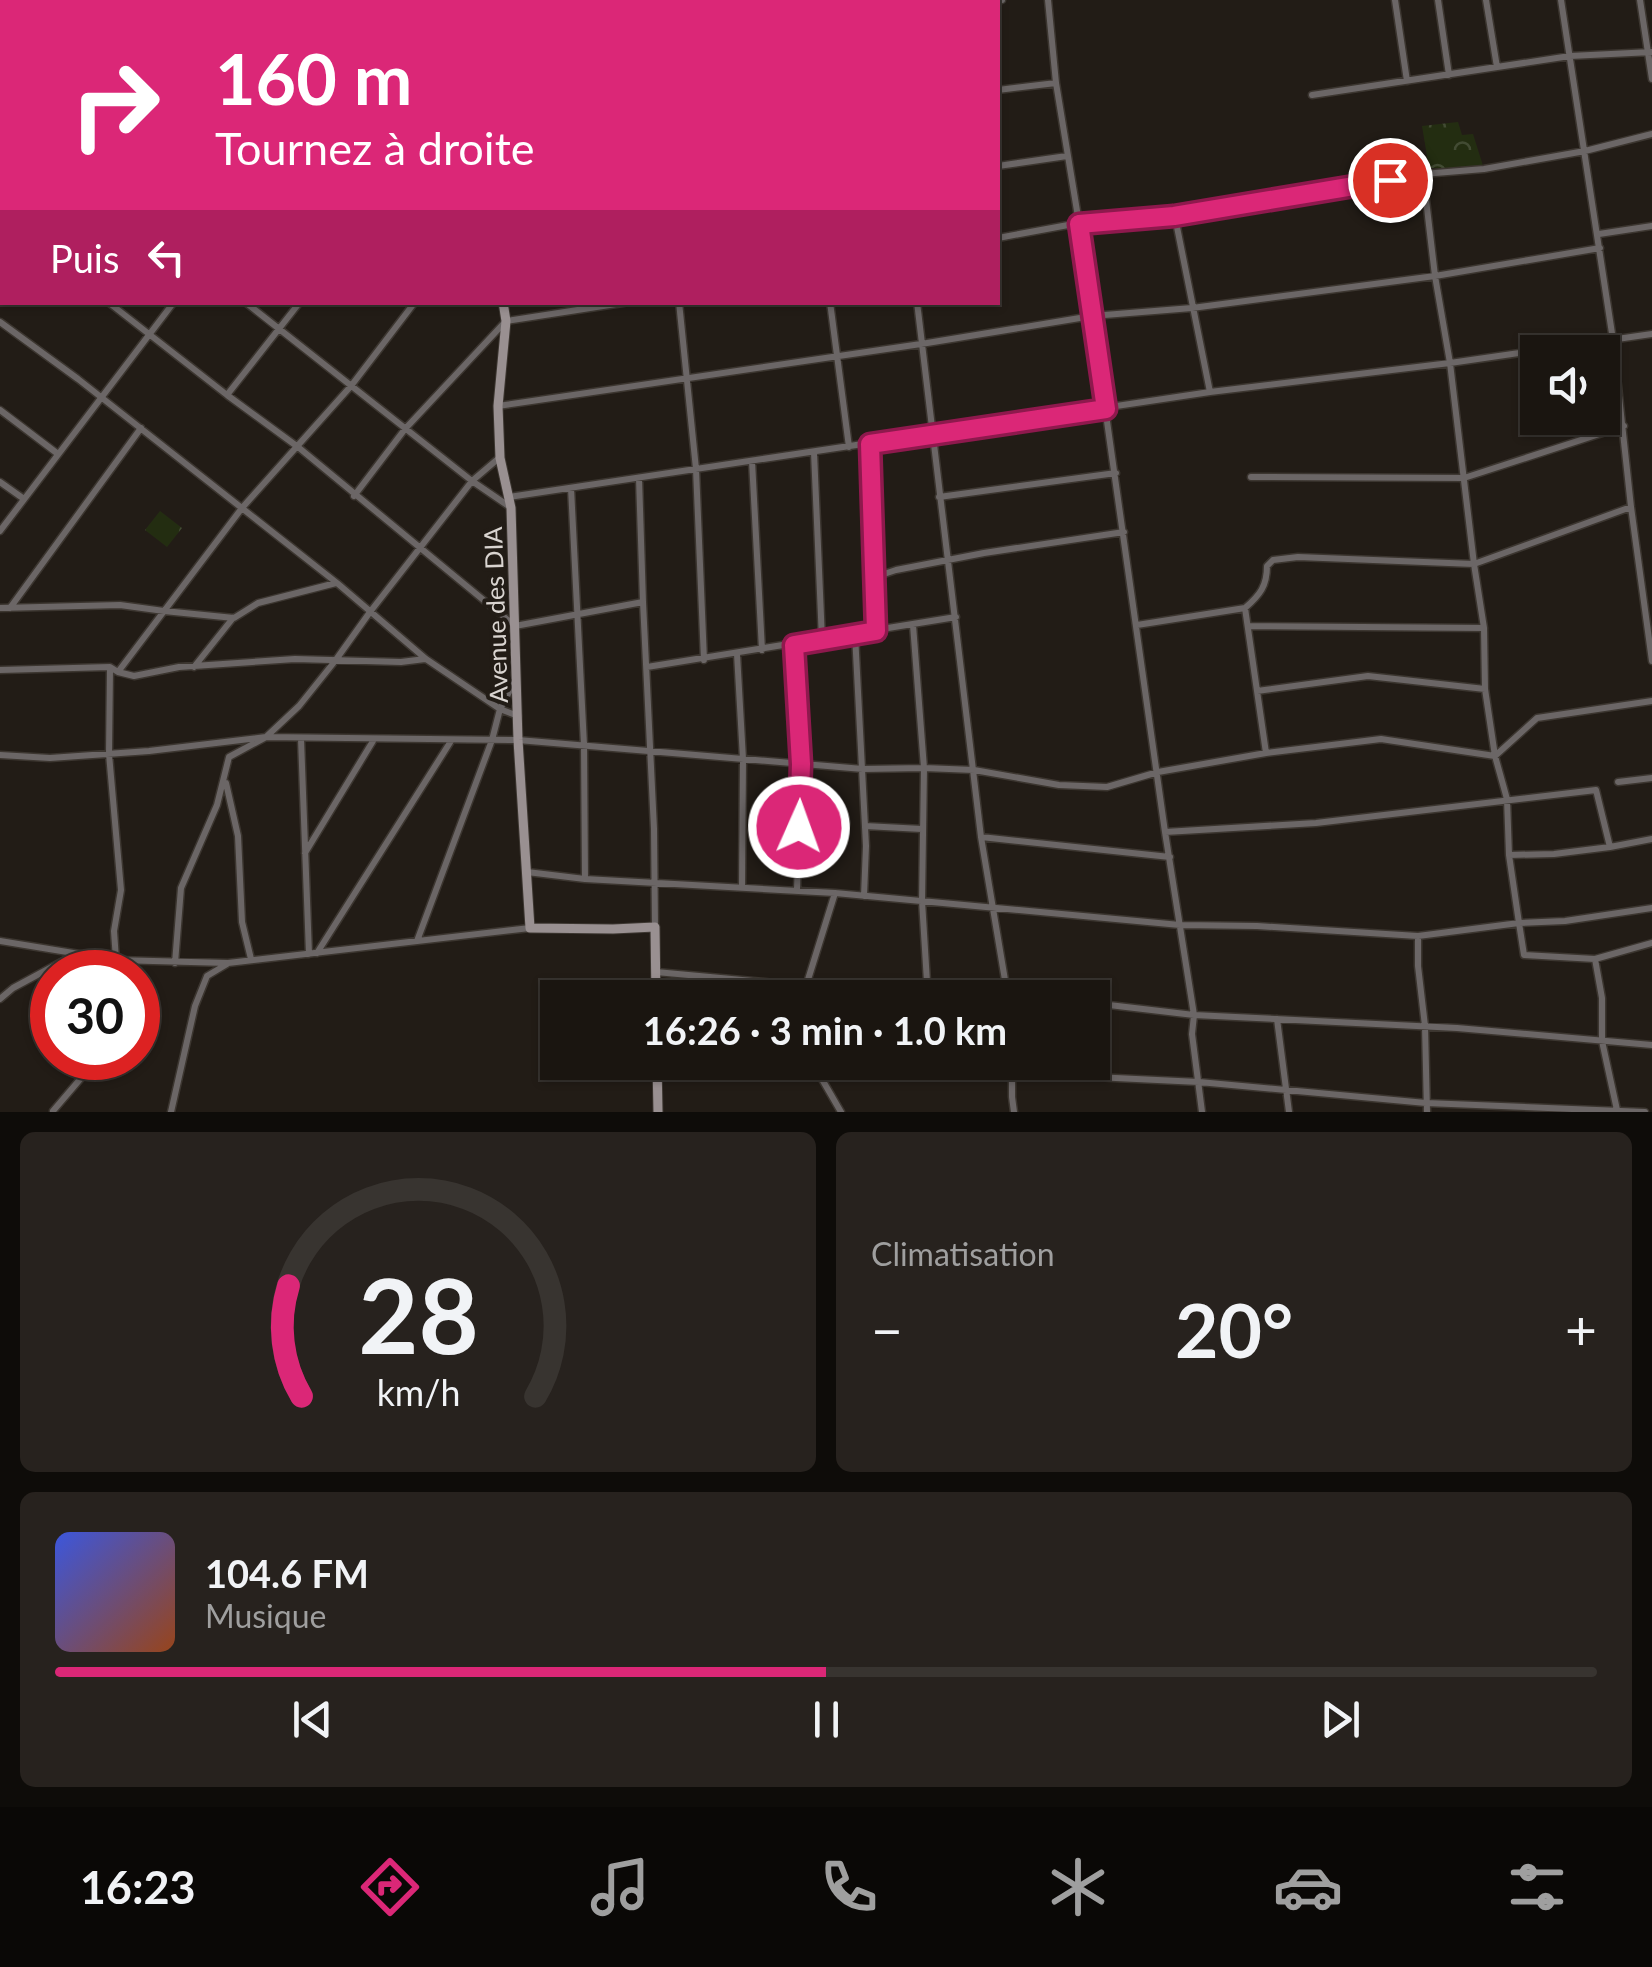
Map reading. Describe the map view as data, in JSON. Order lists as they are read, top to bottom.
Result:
{
  "streets": {
    "street": ["Avenue des DIA"]
  },
  "page": {
    "turn": ["160 m", "Tournez à droite"],
    "then": "Puis",
    "limit": "30",
    "trip": "16:26 · 3 min · 1.0 km",
    "tile": "Climatisation",
    "heat": ["−", "20°", "+"],
    "song": ["104.6 FM", "Musique"],
    "tabs": "16:23",
    "gauge": ["28", "km/h"]
  }
}
